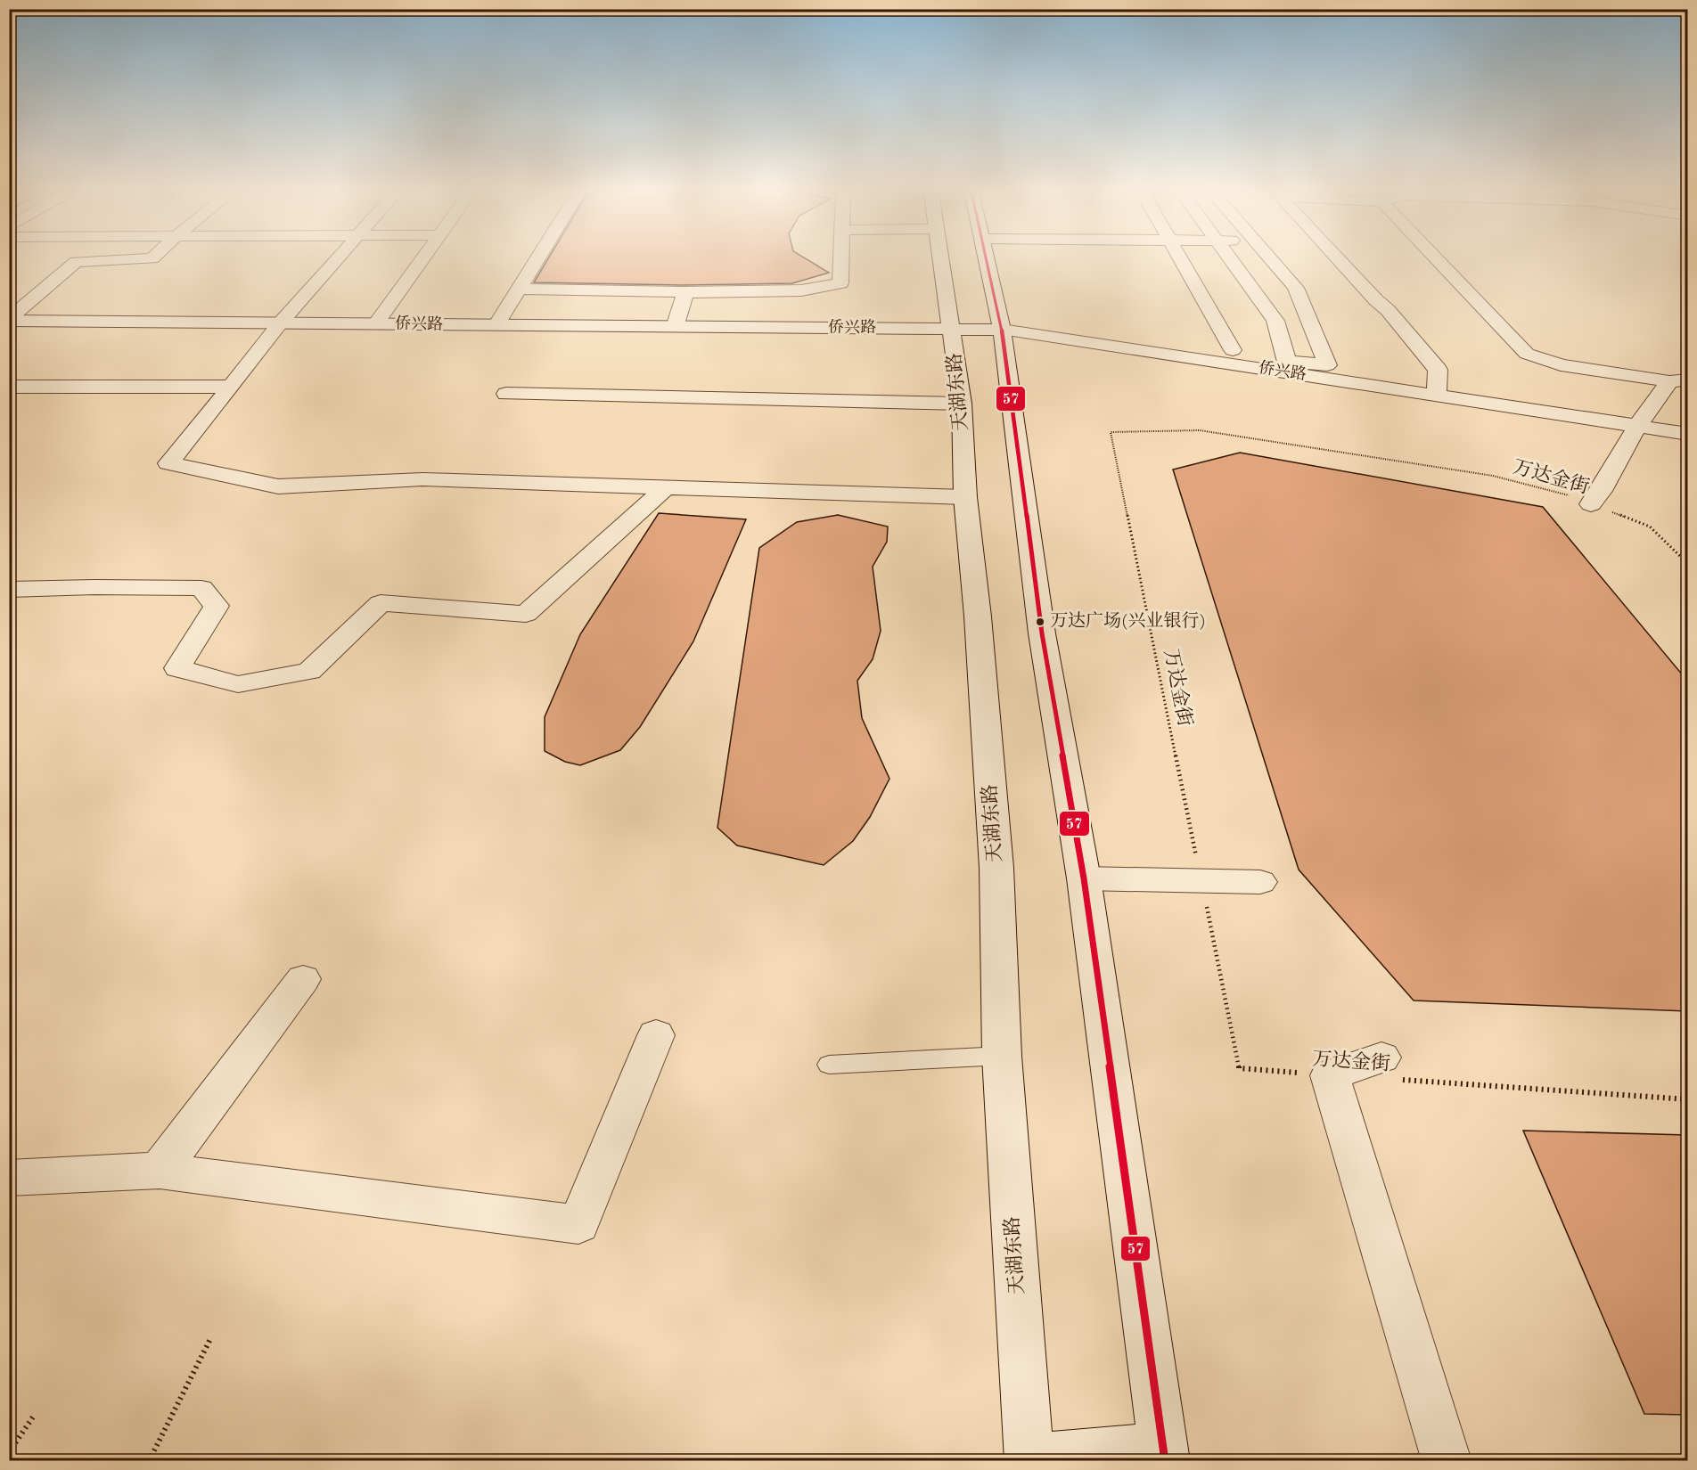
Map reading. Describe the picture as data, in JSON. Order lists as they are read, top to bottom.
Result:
{
  "streets": {
    "street": ["侨兴路", "天湖东路"],
    "path": ["万达金街"]
  },
  "crossings": [
    ["侨兴路", "天湖东路"]
  ],
  "places": ["万达广场(兴业银行)"],
  "lines": ["transit line 57"]
}
